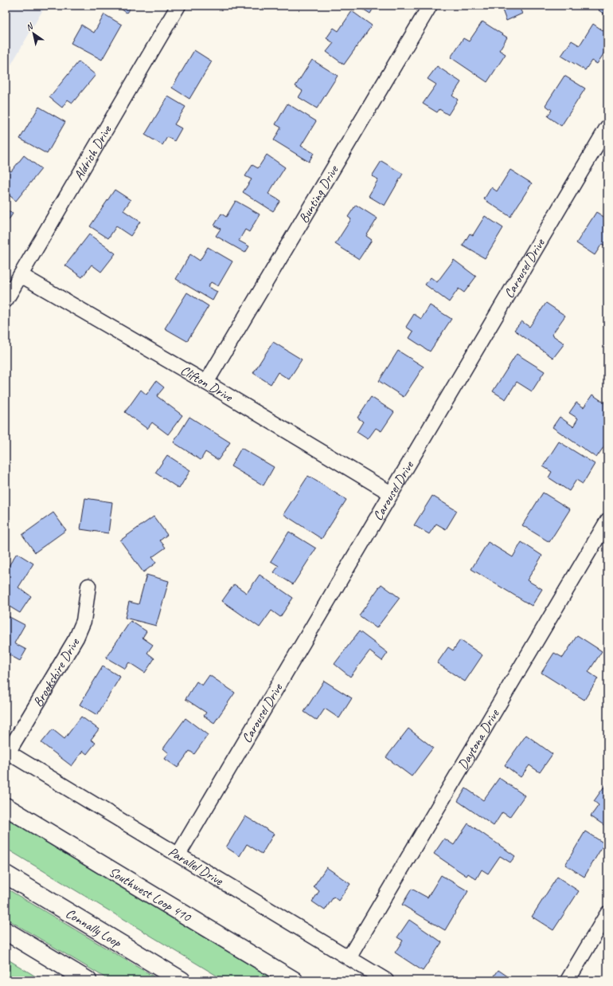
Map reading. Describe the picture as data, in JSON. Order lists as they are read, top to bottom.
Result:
{
  "streets": {
    "main road": ["Southwest Loop 410", "Connally Loop"],
    "street": [
      "Aldrich Drive",
      "Bunting Drive",
      "Carousel Drive",
      "Clifton Drive",
      "Brookshire Drive",
      "Daytona Drive",
      "Parallel Drive"
    ]
  },
  "crossings": [
    ["Aldrich Drive", "Clifton Drive"],
    ["Bunting Drive", "Clifton Drive"],
    ["Carousel Drive", "Clifton Drive"],
    ["Carousel Drive", "Parallel Drive"],
    ["Brookshire Drive", "Parallel Drive"],
    ["Daytona Drive", "Parallel Drive"]
  ],
  "north": "top left"
}
